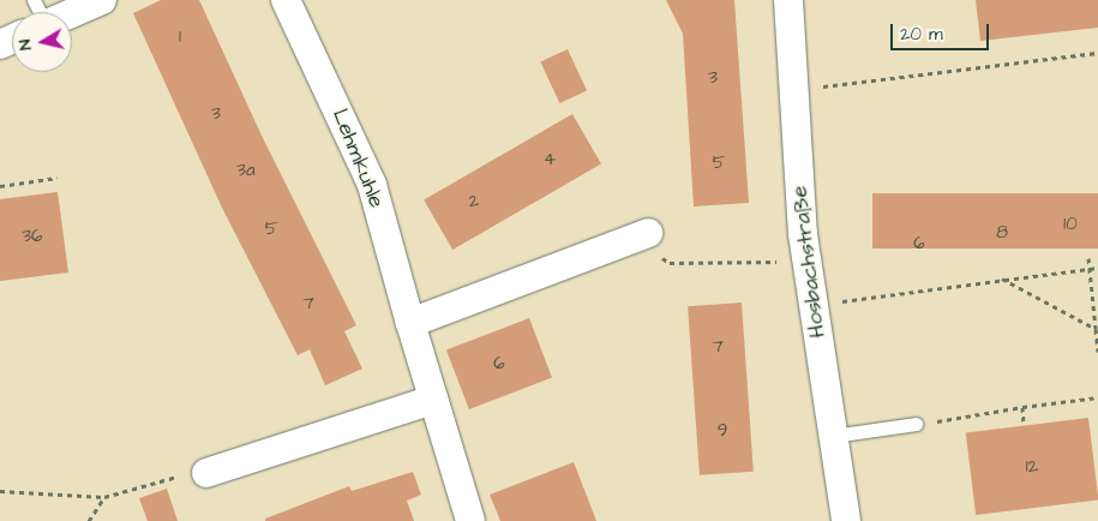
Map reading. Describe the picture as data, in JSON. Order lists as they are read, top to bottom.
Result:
{
  "streets": {
    "street": ["Lehmkuhle", "Hosbachstraße"]
  },
  "house_numbers": [
    "1",
    "3",
    "3",
    "4",
    "5",
    "3a",
    "2",
    "10",
    "5",
    "8",
    "36",
    "6",
    "7",
    "7",
    "6",
    "9",
    "12"
  ],
  "scale_bar": "20 m",
  "north": "left"
}
